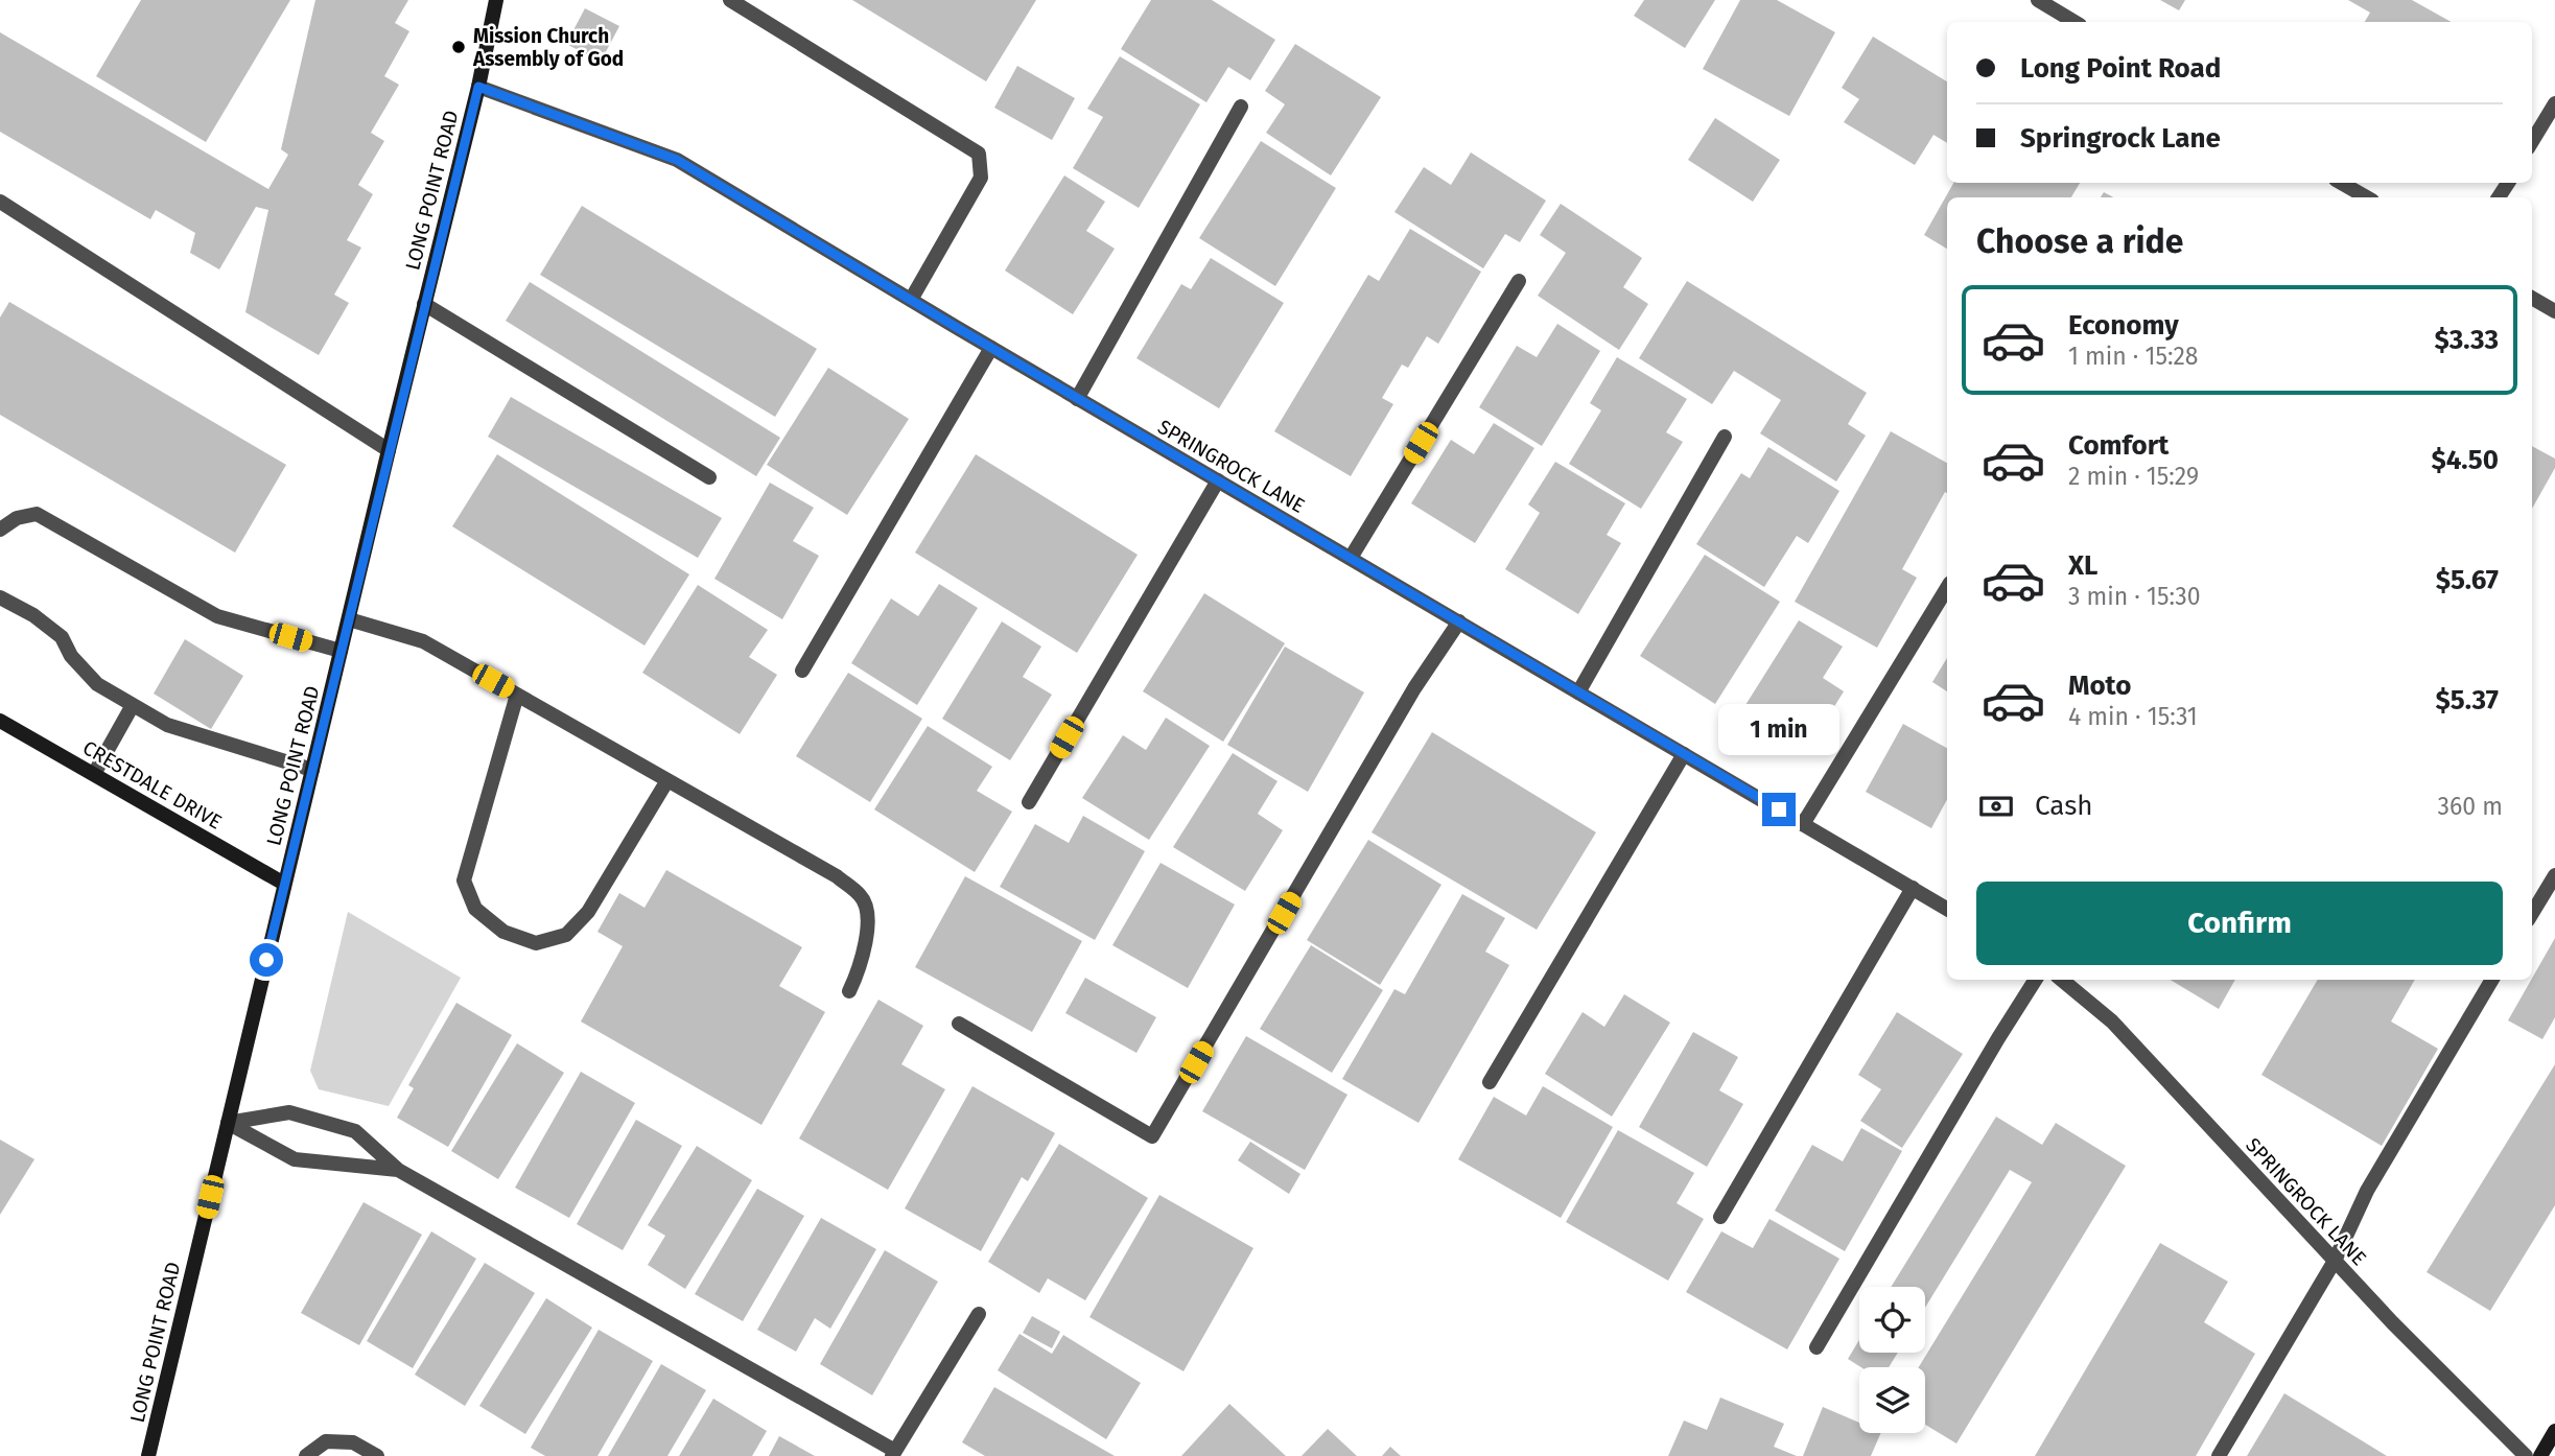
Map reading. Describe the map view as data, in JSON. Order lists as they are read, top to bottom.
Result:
{
  "streets": {
    "main road": ["LONG POINT ROAD", "CRESTDALE DRIVE"],
    "street": ["SPRINGROCK LANE"]
  },
  "crossings": [
    ["LONG POINT ROAD", "SPRINGROCK LANE"],
    ["LONG POINT ROAD", "CRESTDALE DRIVE"]
  ],
  "places": ["Mission Church Assembly of God"],
  "page": {
    "banner": ["Long Point Road", "Springrock Lane"],
    "heading": "Choose a ride",
    "list": [
      {
        "name": "Economy",
        "note": "1 min · 15:28",
        "value": "$3.33"
      },
      {
        "name": "Comfort",
        "note": "2 min · 15:29",
        "value": "$4.50"
      },
      {
        "name": "XL",
        "note": "3 min · 15:30",
        "value": "$5.67"
      },
      {
        "name": "Moto",
        "note": "4 min · 15:31",
        "value": "$5.37"
      }
    ],
    "bubble": "1 min",
    "pay": ["Cash", "360 m"],
    "buttons": "Confirm"
  }
}
